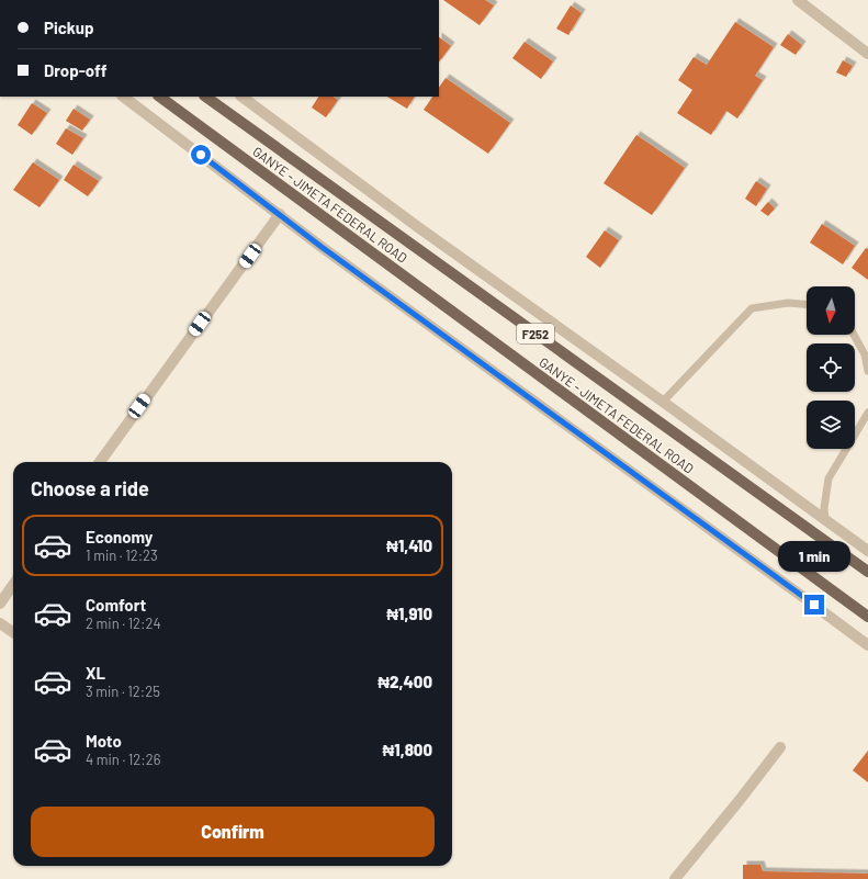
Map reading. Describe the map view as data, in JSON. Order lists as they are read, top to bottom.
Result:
{
  "streets": {
    "main road": ["GANYE - JIMETA FEDERAL ROAD", "F252"]
  },
  "north": "bottom",
  "page": {
    "banner": ["Pickup", "Drop-off"],
    "heading": "Choose a ride",
    "list": [
      {
        "name": "Economy",
        "note": "1 min · 12:23",
        "value": "₦1,410"
      },
      {
        "name": "Comfort",
        "note": "2 min · 12:24",
        "value": "₦1,910"
      },
      {
        "name": "XL",
        "note": "3 min · 12:25",
        "value": "₦2,400"
      },
      {
        "name": "Moto",
        "note": "4 min · 12:26",
        "value": "₦1,800"
      }
    ],
    "bubble": "1 min",
    "buttons": "Confirm"
  }
}
